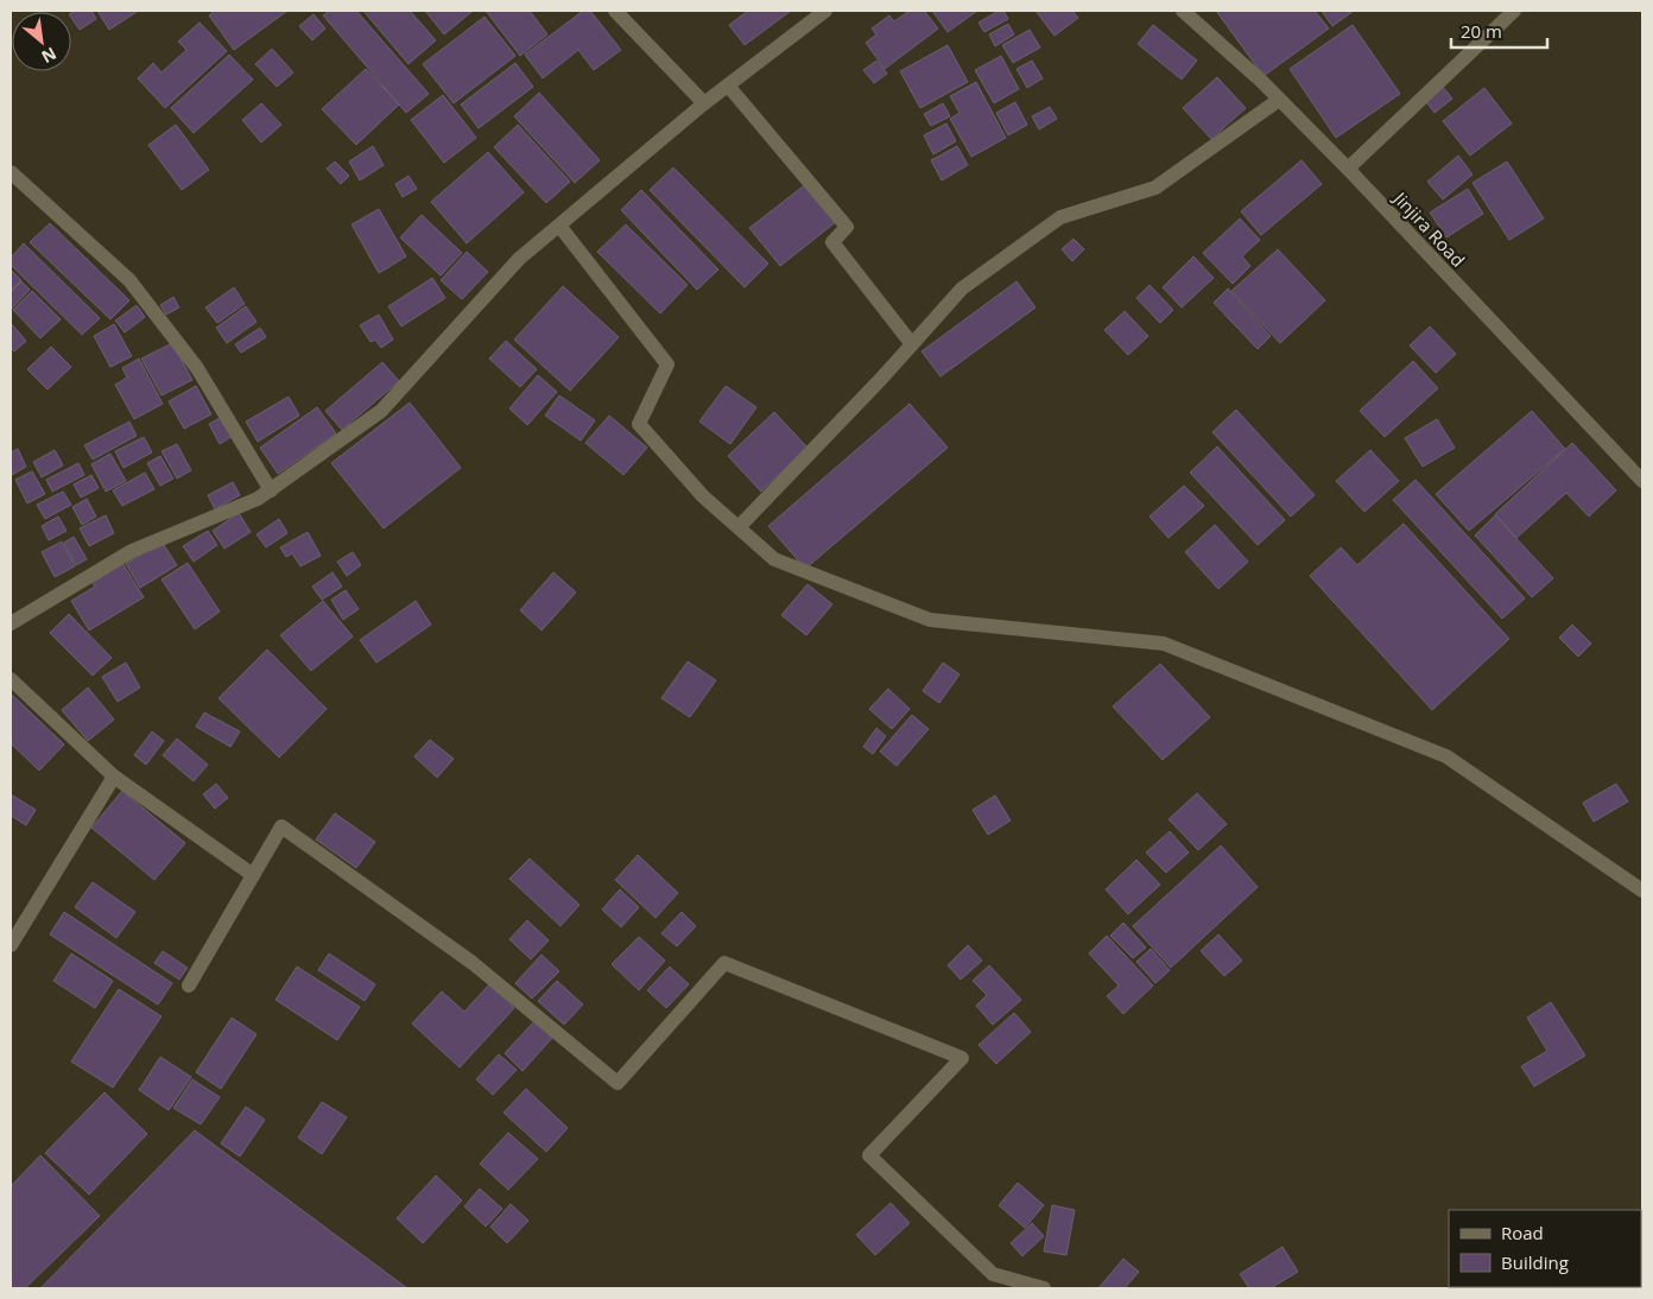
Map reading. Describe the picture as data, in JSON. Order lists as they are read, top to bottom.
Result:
{
  "streets": {
    "street": ["Jinjira Road"]
  },
  "legend": ["Road", "Building"],
  "scale_bar": "20 m",
  "north": "bottom right"
}
